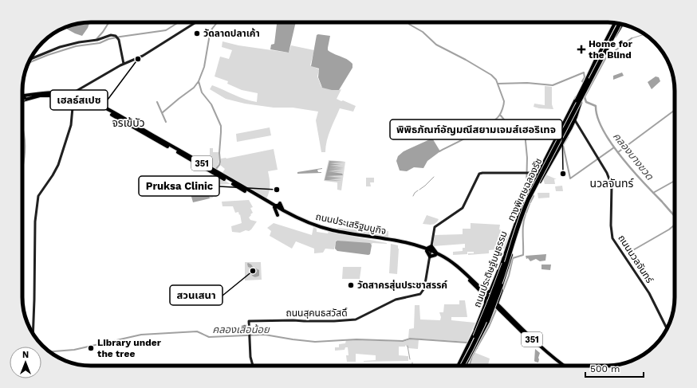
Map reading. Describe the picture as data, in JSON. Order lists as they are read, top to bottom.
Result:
{
  "streets": {
    "highway": ["ทางพิเศษฉลองรัช"],
    "main road": [
      "351",
      "ถนนประเสริฐมนูกิจ",
      "ถนนนวลจันทร์",
      "ถนนประดิษฐ์มนูธรรม",
      "ถนนสุคนธสวัสดิ์"
    ]
  },
  "crossings": [
    ["ถนนประเสริฐมนูกิจ", "ถนนสุคนธสวัสดิ์"],
    ["ถนนนวลจันทร์", "ถนนประดิษฐ์มนูธรรม"],
    ["ถนนประดิษฐ์มนูธรรม", "ถนนสุคนธสวัสดิ์"]
  ],
  "districts": ["จรเข้บัว", "นวลจันทร์"],
  "water": ["คลองบางขวด", "คลองเสือน้อย"],
  "places": {
    "other": [
      "วัดลาดปลาเค้า",
      "เฮลธ์สเปซ",
      "พิพิธภัณฑ์อัญมณีสยามเจมส์เฮอริเทจ",
      "Pruksa Clinic",
      "สวนเสนา",
      "วัดสาครสุ่นประชาสรรค์",
      "Library under the tree"
    ],
    "health": ["Home for the Blind"]
  },
  "scale_bar": "500 m",
  "north": "top"
}
